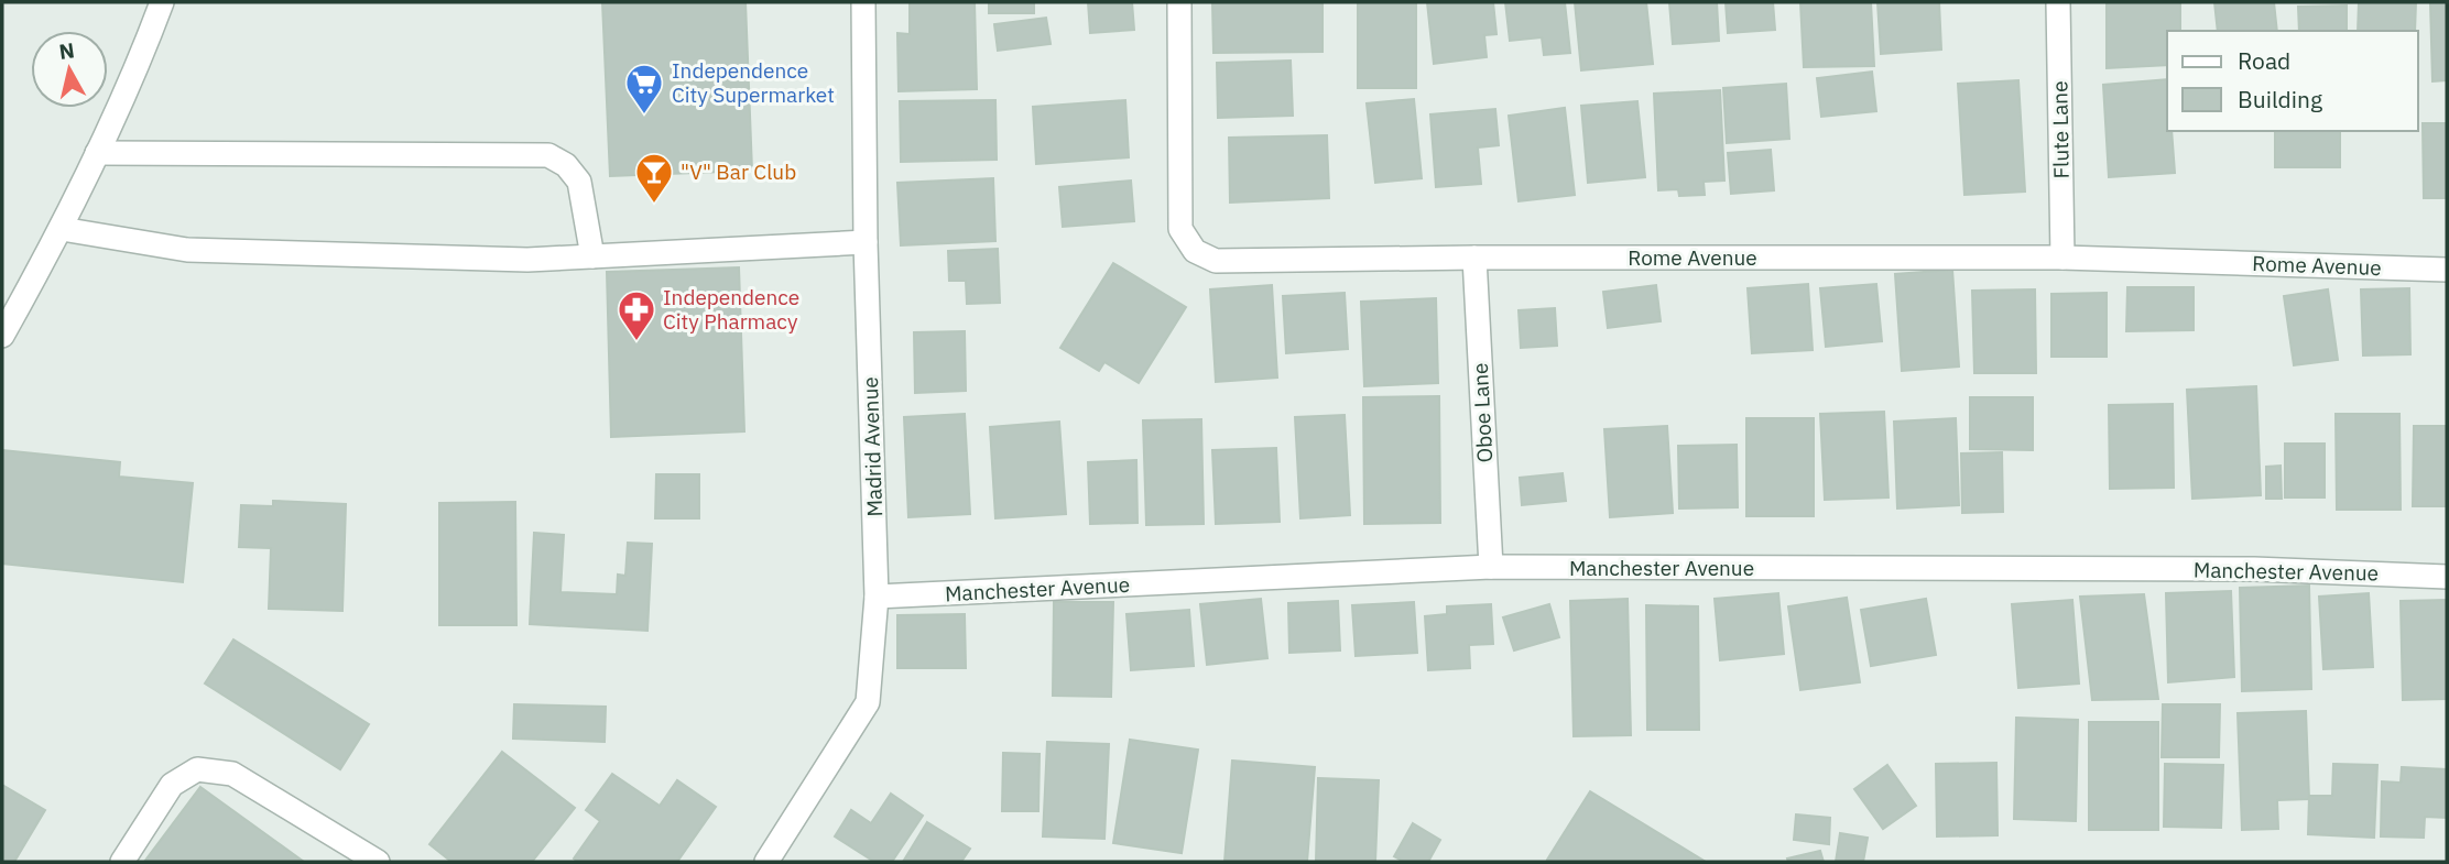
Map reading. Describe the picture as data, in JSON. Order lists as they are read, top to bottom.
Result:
{
  "streets": {
    "street": [
      "Flute Lane",
      "Rome Avenue",
      "Oboe Lane",
      "Madrid Avenue",
      "Manchester Avenue"
    ]
  },
  "crossings": [
    ["Flute Lane", "Rome Avenue"],
    ["Rome Avenue", "Oboe Lane"],
    ["Oboe Lane", "Manchester Avenue"],
    ["Madrid Avenue", "Manchester Avenue"]
  ],
  "places": {
    "supermarket": ["Independence City Supermarket"],
    "bar": ["\"V\" Bar Club"],
    "pharmacy": ["Independence City Pharmacy"]
  },
  "legend": ["Road", "Building"],
  "north": "top"
}
